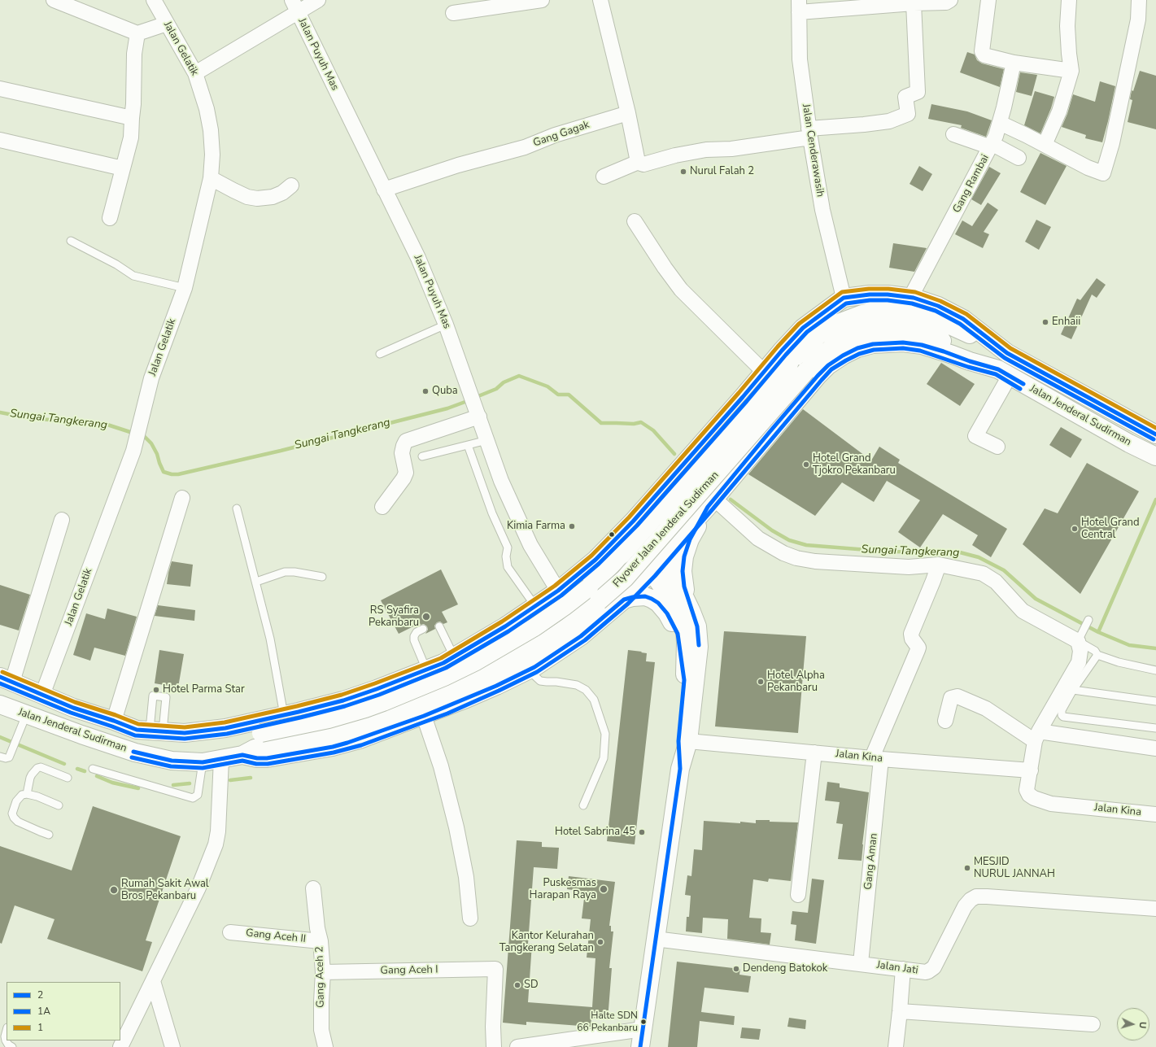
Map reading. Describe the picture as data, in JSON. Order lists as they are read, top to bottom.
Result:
{
  "streets": {
    "main road": ["Jalan Jenderal Sudirman", "Flyover Jalan Jenderal Sudirman"],
    "street": [
      "Jalan Gelatik",
      "Jalan Puyuh Mas",
      "Gang Gagak",
      "Jalan Cenderawasih",
      "Gang Rambai",
      "Jalan Kina",
      "Gang Aman",
      "Gang Aceh II",
      "Jalan Jati",
      "Gang Aceh I",
      "Gang Aceh 2"
    ]
  },
  "crossings": [
    ["Jalan Gelatik", "Jalan Jenderal Sudirman"],
    ["Jalan Puyuh Mas", "Gang Gagak"],
    ["Jalan Puyuh Mas", "Jalan Jenderal Sudirman"],
    ["Jalan Cenderawasih", "Jalan Jenderal Sudirman"],
    ["Gang Rambai", "Jalan Jenderal Sudirman"],
    ["Jalan Jenderal Sudirman", "Flyover Jalan Jenderal Sudirman"],
    ["Jalan Kina", "Gang Aman"],
    ["Gang Aman", "Jalan Jati"],
    ["Gang Aceh II", "Gang Aceh 2"],
    ["Gang Aceh I", "Gang Aceh 2"]
  ],
  "water": ["Sungai Tangkerang"],
  "places": [
    "Nurul Falah 2",
    "Enhaii",
    "Quba",
    "Hotel Grand Tjokro Pekanbaru",
    "Kimia Farma",
    "Hotel Grand Central",
    "RS Syafira Pekanbaru",
    "Hotel Alpha Pekanbaru",
    "Hotel Parma Star",
    "Hotel Sabrina 45",
    "MESJID NURUL JANNAH",
    "Puskesmas Harapan Raya",
    "Rumah Sakit Awal Bros Pekanbaru",
    "Kantor Kelurahan Tangkerang Selatan",
    "Dendeng Batokok",
    "SD",
    "Halte SDN 66 Pekanbaru"
  ],
  "lines": ["transit line 1", "transit line 2", "transit line 1A"],
  "legend": ["2", "1A", "1"],
  "north": "right"
}
